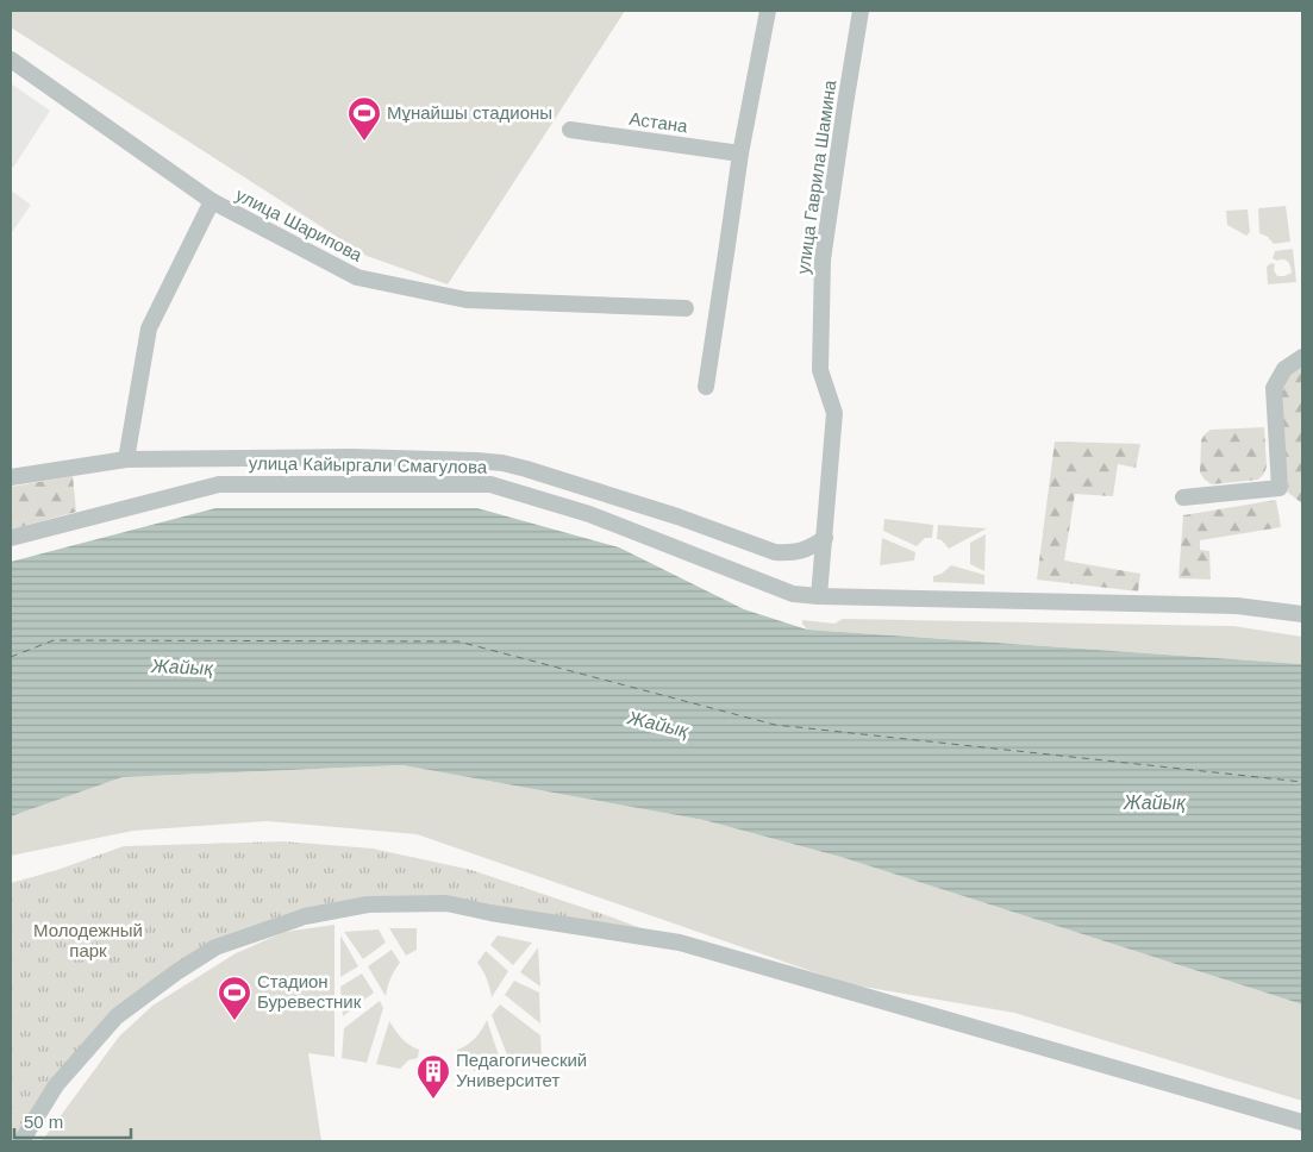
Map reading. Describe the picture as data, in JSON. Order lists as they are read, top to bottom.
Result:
{
  "streets": {
    "street": [
      "Астана",
      "улица Гаврила Шамина",
      "улица Шарипова",
      "улица Кайыргали Смагулова"
    ]
  },
  "crossings": [
    ["улица Гаврила Шамина", "улица Кайыргали Смагулова"]
  ],
  "water": ["Жайық"],
  "parks": ["Молодежный парк"],
  "places": {
    "sports": ["Мұнайшы стадионы", "Стадион Буревестник"],
    "building": ["Педагогический Университет"]
  },
  "scale_bar": "50 m"
}
